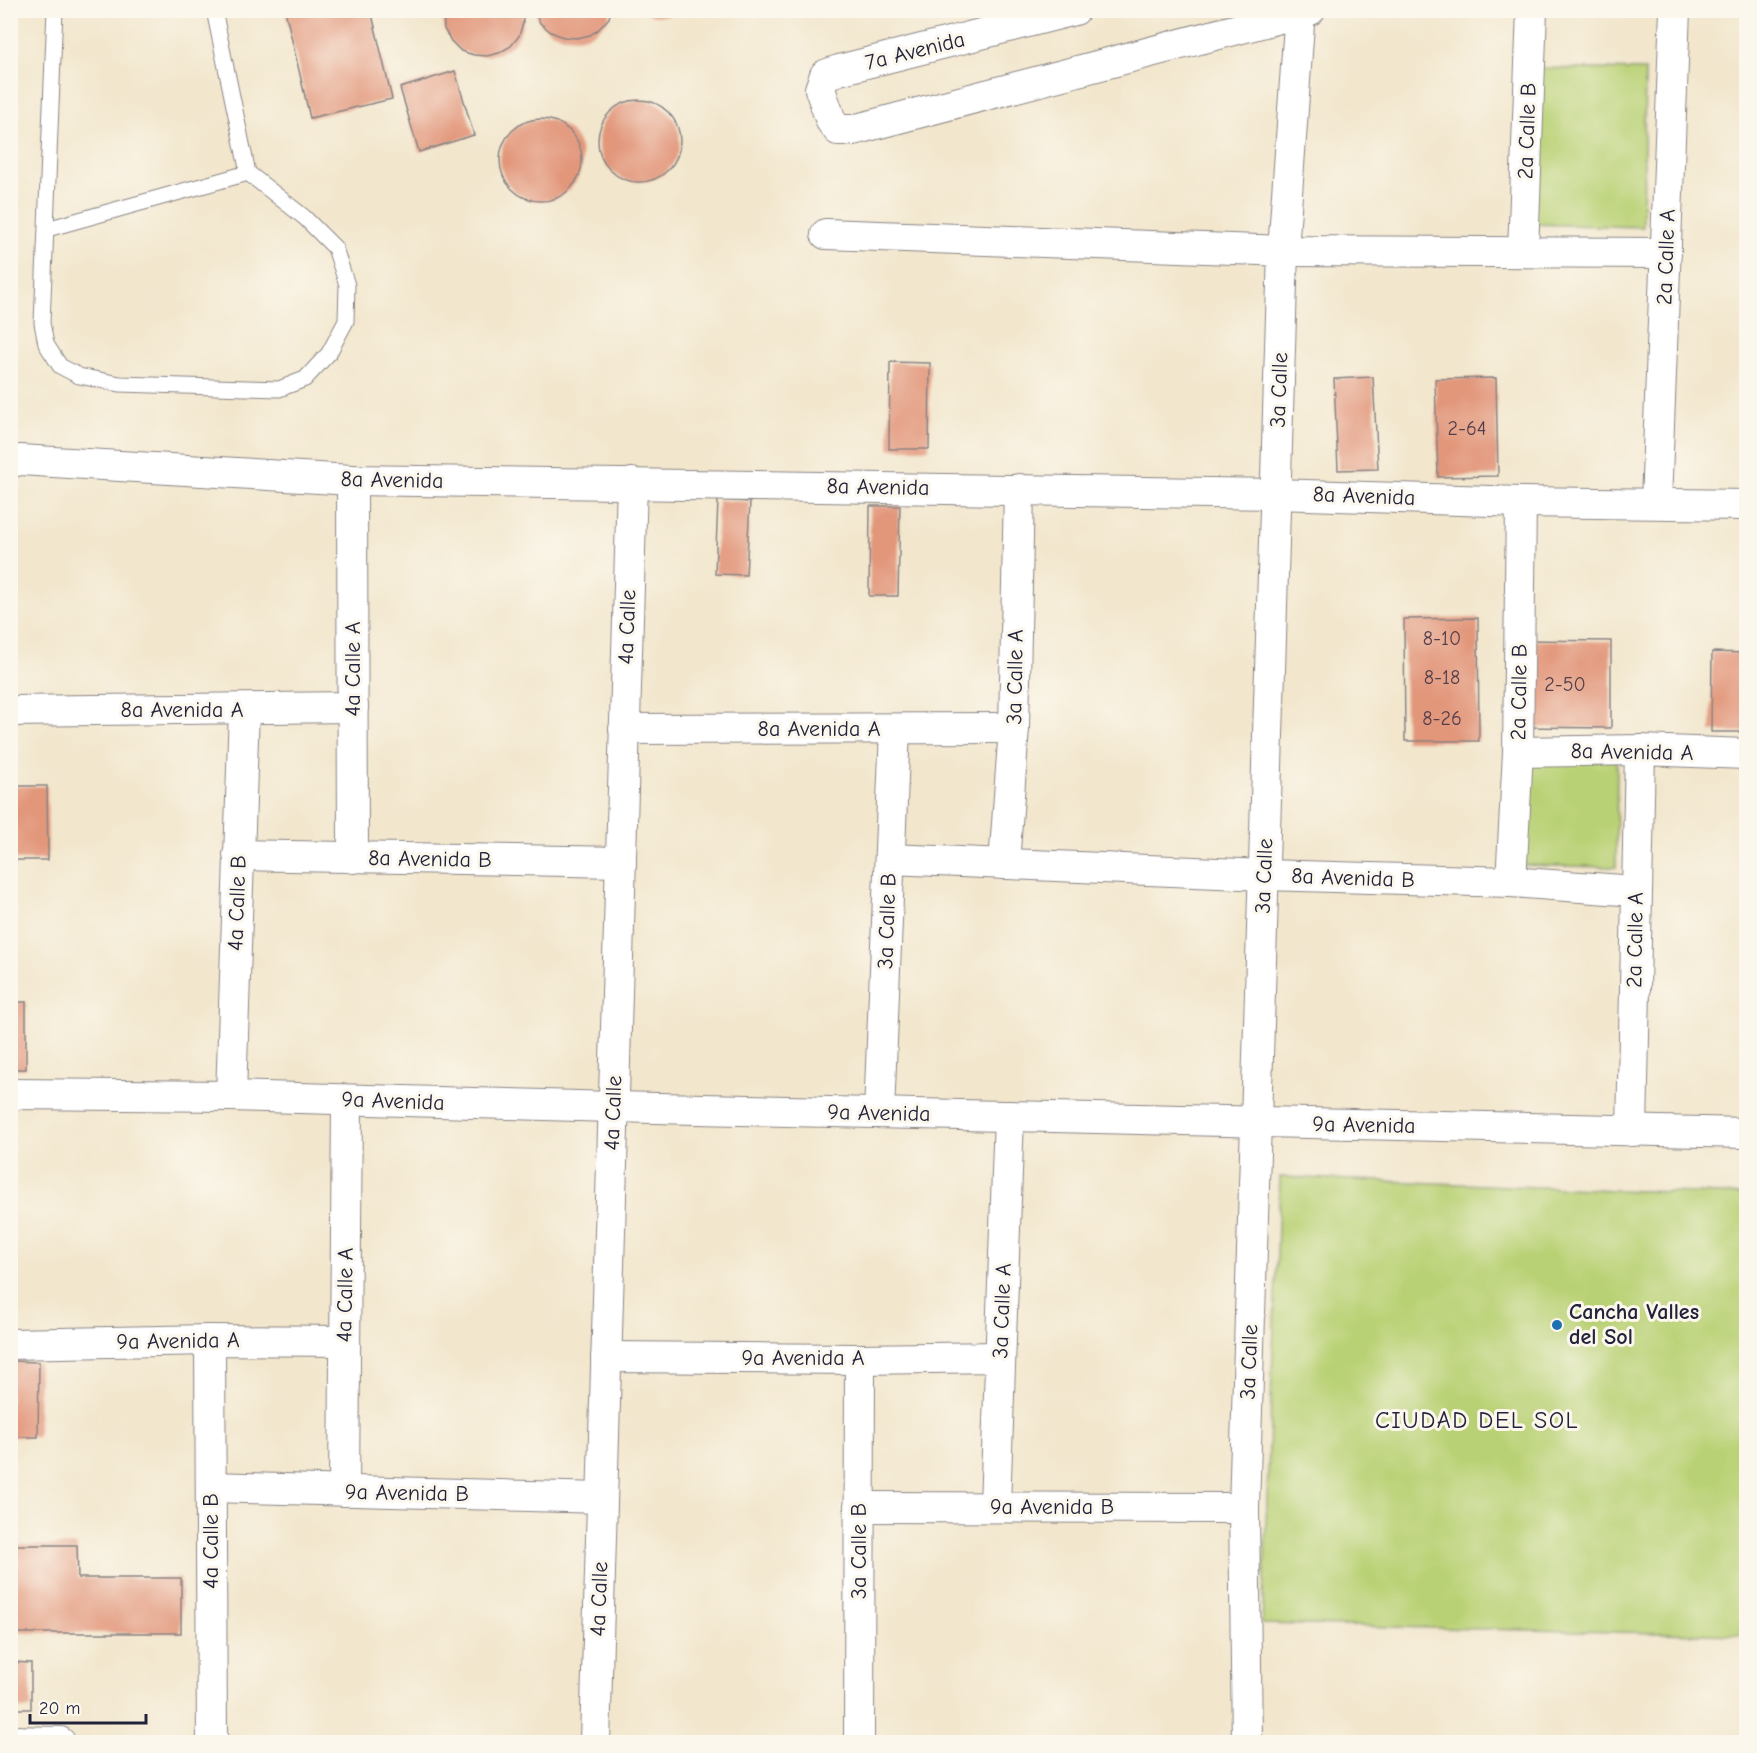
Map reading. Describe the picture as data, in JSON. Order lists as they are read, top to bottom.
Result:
{
  "streets": {
    "street": [
      "7a Avenida",
      "2a Calle B",
      "2a Calle A",
      "3a Calle",
      "8a Avenida",
      "4a Calle",
      "4a Calle A",
      "3a Calle A",
      "8a Avenida A",
      "8a Avenida B",
      "4a Calle B",
      "3a Calle B",
      "9a Avenida",
      "9a Avenida A",
      "9a Avenida B"
    ]
  },
  "crossings": [
    ["7a Avenida", "3a Calle"],
    ["2a Calle B", "8a Avenida"],
    ["2a Calle B", "8a Avenida A"],
    ["2a Calle B", "8a Avenida B"],
    ["2a Calle A", "8a Avenida"],
    ["2a Calle A", "8a Avenida A"],
    ["2a Calle A", "8a Avenida B"],
    ["2a Calle A", "9a Avenida"],
    ["3a Calle", "8a Avenida"],
    ["3a Calle", "8a Avenida B"],
    ["3a Calle", "9a Avenida"],
    ["3a Calle", "9a Avenida B"],
    ["8a Avenida", "4a Calle"],
    ["8a Avenida", "4a Calle A"],
    ["8a Avenida", "3a Calle A"],
    ["4a Calle", "8a Avenida A"],
    ["4a Calle", "8a Avenida B"],
    ["4a Calle", "9a Avenida"],
    ["4a Calle", "9a Avenida A"],
    ["4a Calle", "9a Avenida B"],
    ["4a Calle A", "8a Avenida A"],
    ["4a Calle A", "8a Avenida B"],
    ["4a Calle A", "9a Avenida"],
    ["4a Calle A", "9a Avenida A"],
    ["4a Calle A", "9a Avenida B"],
    ["3a Calle A", "8a Avenida A"],
    ["3a Calle A", "8a Avenida B"],
    ["3a Calle A", "9a Avenida"],
    ["3a Calle A", "9a Avenida A"],
    ["3a Calle A", "9a Avenida B"],
    ["8a Avenida A", "4a Calle B"],
    ["8a Avenida A", "3a Calle B"],
    ["8a Avenida B", "4a Calle B"],
    ["8a Avenida B", "3a Calle B"],
    ["4a Calle B", "9a Avenida"],
    ["4a Calle B", "9a Avenida A"],
    ["4a Calle B", "9a Avenida B"],
    ["3a Calle B", "9a Avenida"],
    ["3a Calle B", "9a Avenida A"],
    ["3a Calle B", "9a Avenida B"]
  ],
  "districts": ["CIUDAD DEL SOL"],
  "places": ["Cancha Valles del Sol"],
  "house_numbers": [
    "2-64",
    "8-10",
    "8-18",
    "2-50",
    "8-26"
  ],
  "scale_bar": "20 m"
}
